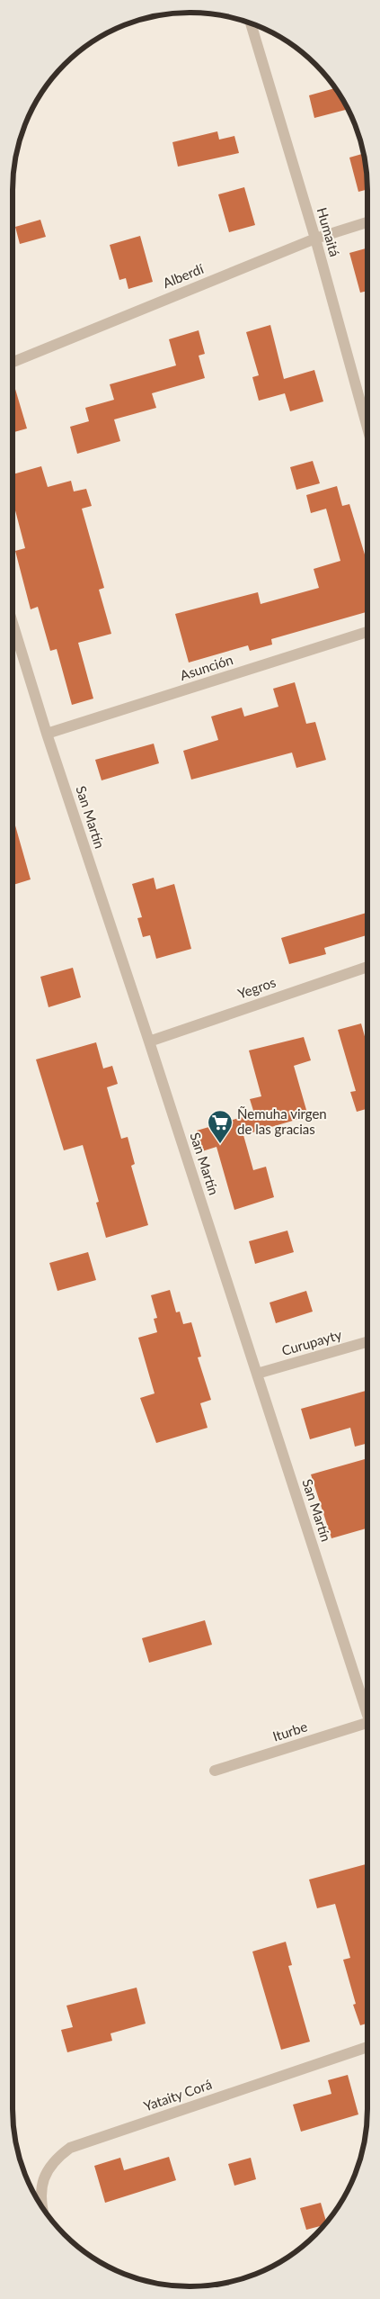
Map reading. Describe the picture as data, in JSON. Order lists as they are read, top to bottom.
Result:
{
  "streets": {
    "street": [
      "Humaitá",
      "Alberdí",
      "Asunción",
      "San Martín",
      "Yegros",
      "Curupayty",
      "Iturbe",
      "Yataity Corá"
    ]
  },
  "crossings": [
    ["Humaitá", "Alberdí"],
    ["Asunción", "San Martín"],
    ["San Martín", "Yegros"],
    ["San Martín", "Curupayty"]
  ],
  "places": {
    "supermarket": ["Ñemuha virgen de las gracias"]
  }
}
